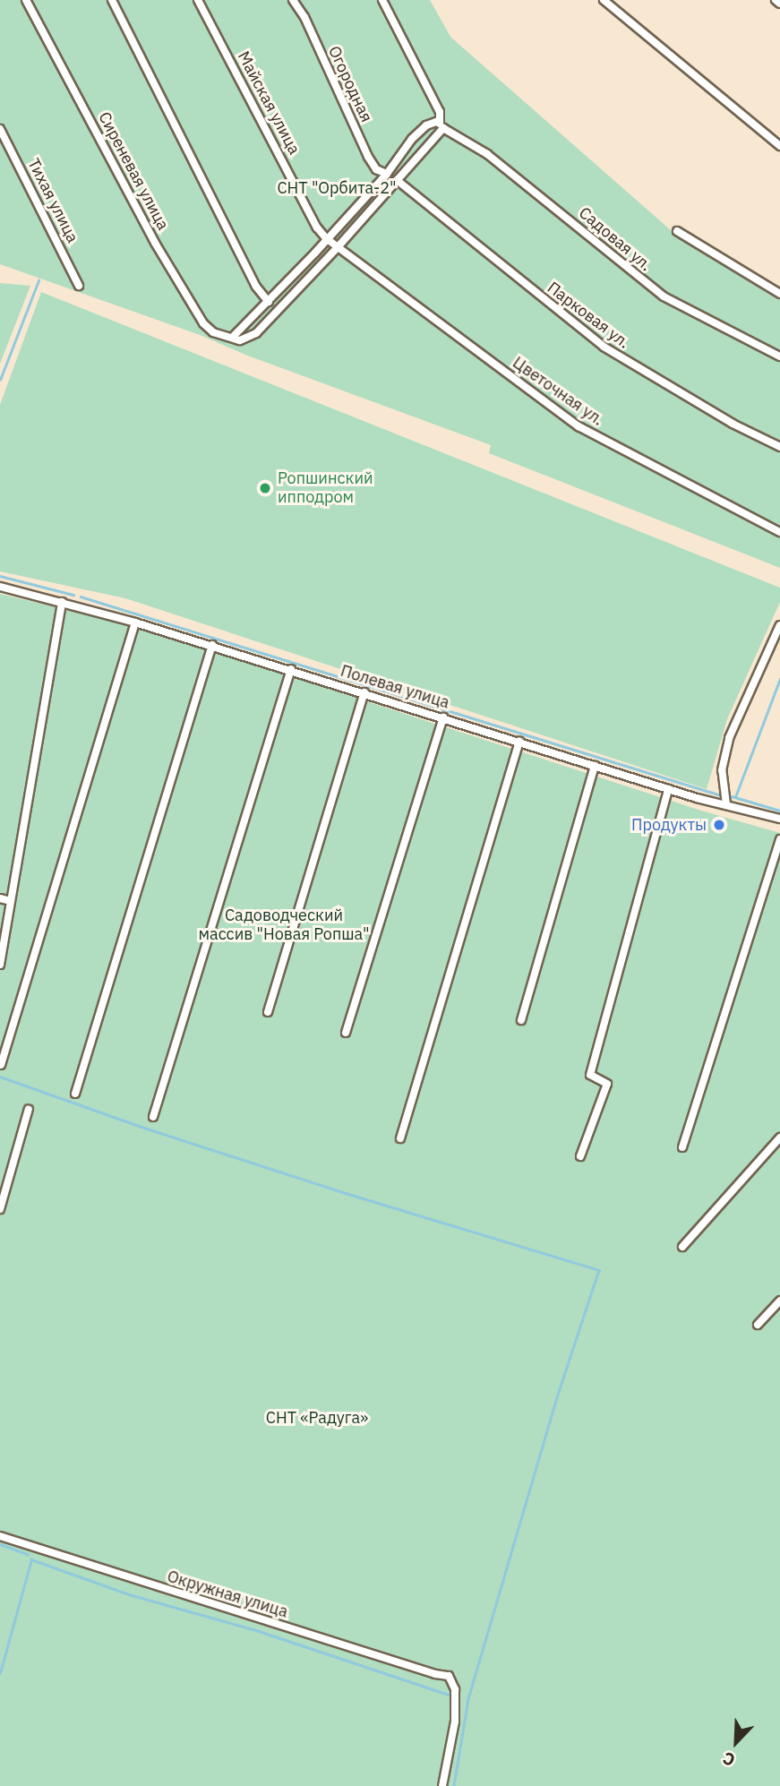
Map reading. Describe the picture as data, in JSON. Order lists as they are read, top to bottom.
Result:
{
  "streets": {
    "street": [
      "Огородная",
      "Майская улица",
      "Сиреневая улица",
      "Тихая улица",
      "Садовая ул.",
      "Парковая ул.",
      "Цветочная ул.",
      "Полевая улица",
      "Окружная улица"
    ]
  },
  "crossings": [
    ["Майская улица", "Цветочная ул."]
  ],
  "parks": ["СНТ \"Орбита-2\"", "Садоводческий массив \"Новая Ропша\"", "СНТ «Радуга»"],
  "places": ["Ропшинский ипподром", "Продукты"],
  "north": "bottom left"
}
